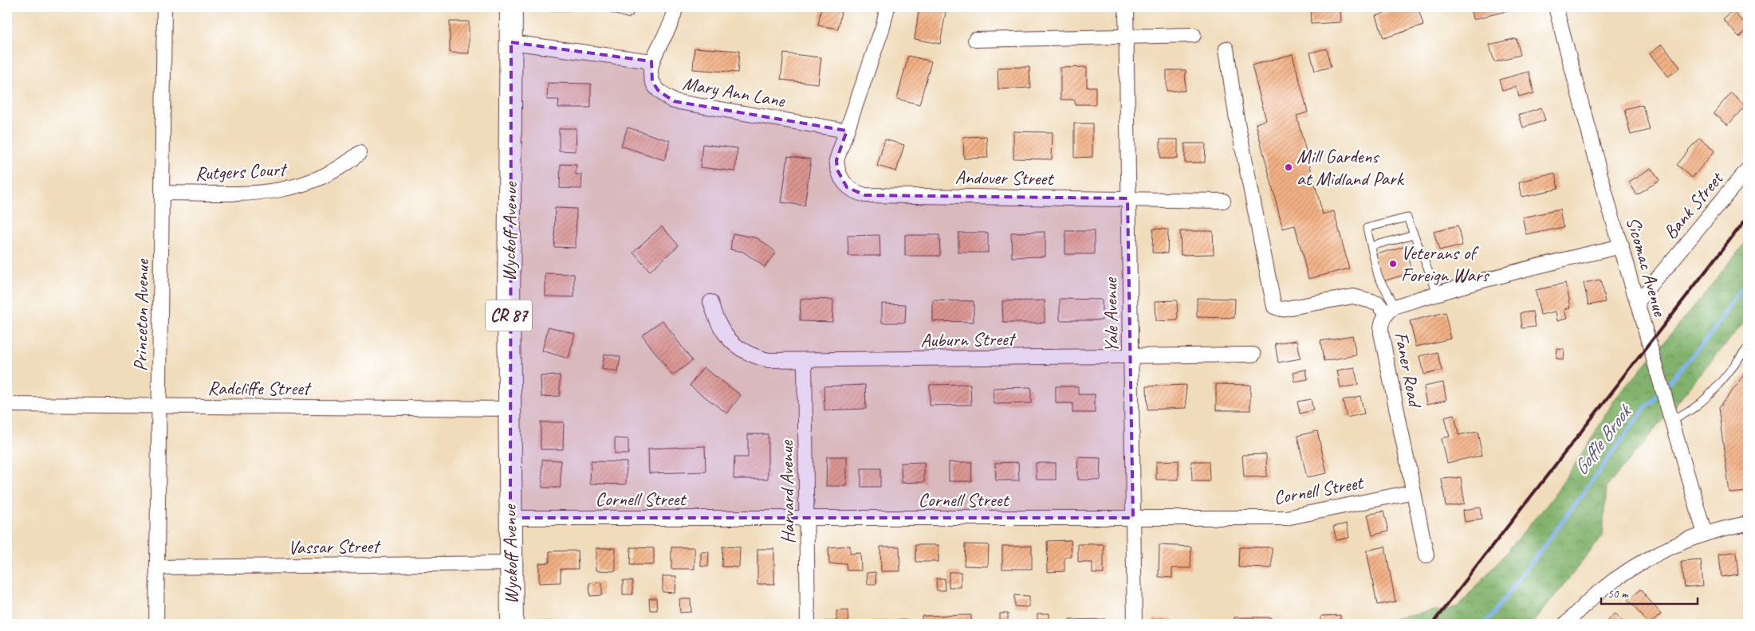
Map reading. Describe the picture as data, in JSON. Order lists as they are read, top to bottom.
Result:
{
  "streets": {
    "main road": ["Wyckoff Avenue", "CR 87"],
    "street": [
      "Mary Ann Lane",
      "Rutgers Court",
      "Andover Street",
      "Bank Street",
      "Sicomac Avenue",
      "Princeton Avenue",
      "Yale Avenue",
      "Auburn Street",
      "Faner Road",
      "Radcliffe Street",
      "Cornell Street",
      "Harvard Avenue",
      "Vassar Street"
    ]
  },
  "crossings": [
    ["Mary Ann Lane", "Andover Street"],
    ["Rutgers Court", "Princeton Avenue"],
    ["Andover Street", "Yale Avenue"],
    ["Bank Street", "Sicomac Avenue"],
    ["Wyckoff Avenue", "Radcliffe Street"],
    ["Wyckoff Avenue", "Cornell Street"],
    ["Wyckoff Avenue", "Vassar Street"],
    ["Sicomac Avenue", "Faner Road"],
    ["Princeton Avenue", "Radcliffe Street"],
    ["Princeton Avenue", "Vassar Street"],
    ["Yale Avenue", "Auburn Street"],
    ["Yale Avenue", "Cornell Street"],
    ["Auburn Street", "Harvard Avenue"],
    ["Faner Road", "Cornell Street"],
    ["Cornell Street", "Harvard Avenue"]
  ],
  "water": ["Goffle Brook"],
  "places": ["Mill Gardens at Midland Park", "Veterans of Foreign Wars"],
  "scale_bar": "50 m"
}
